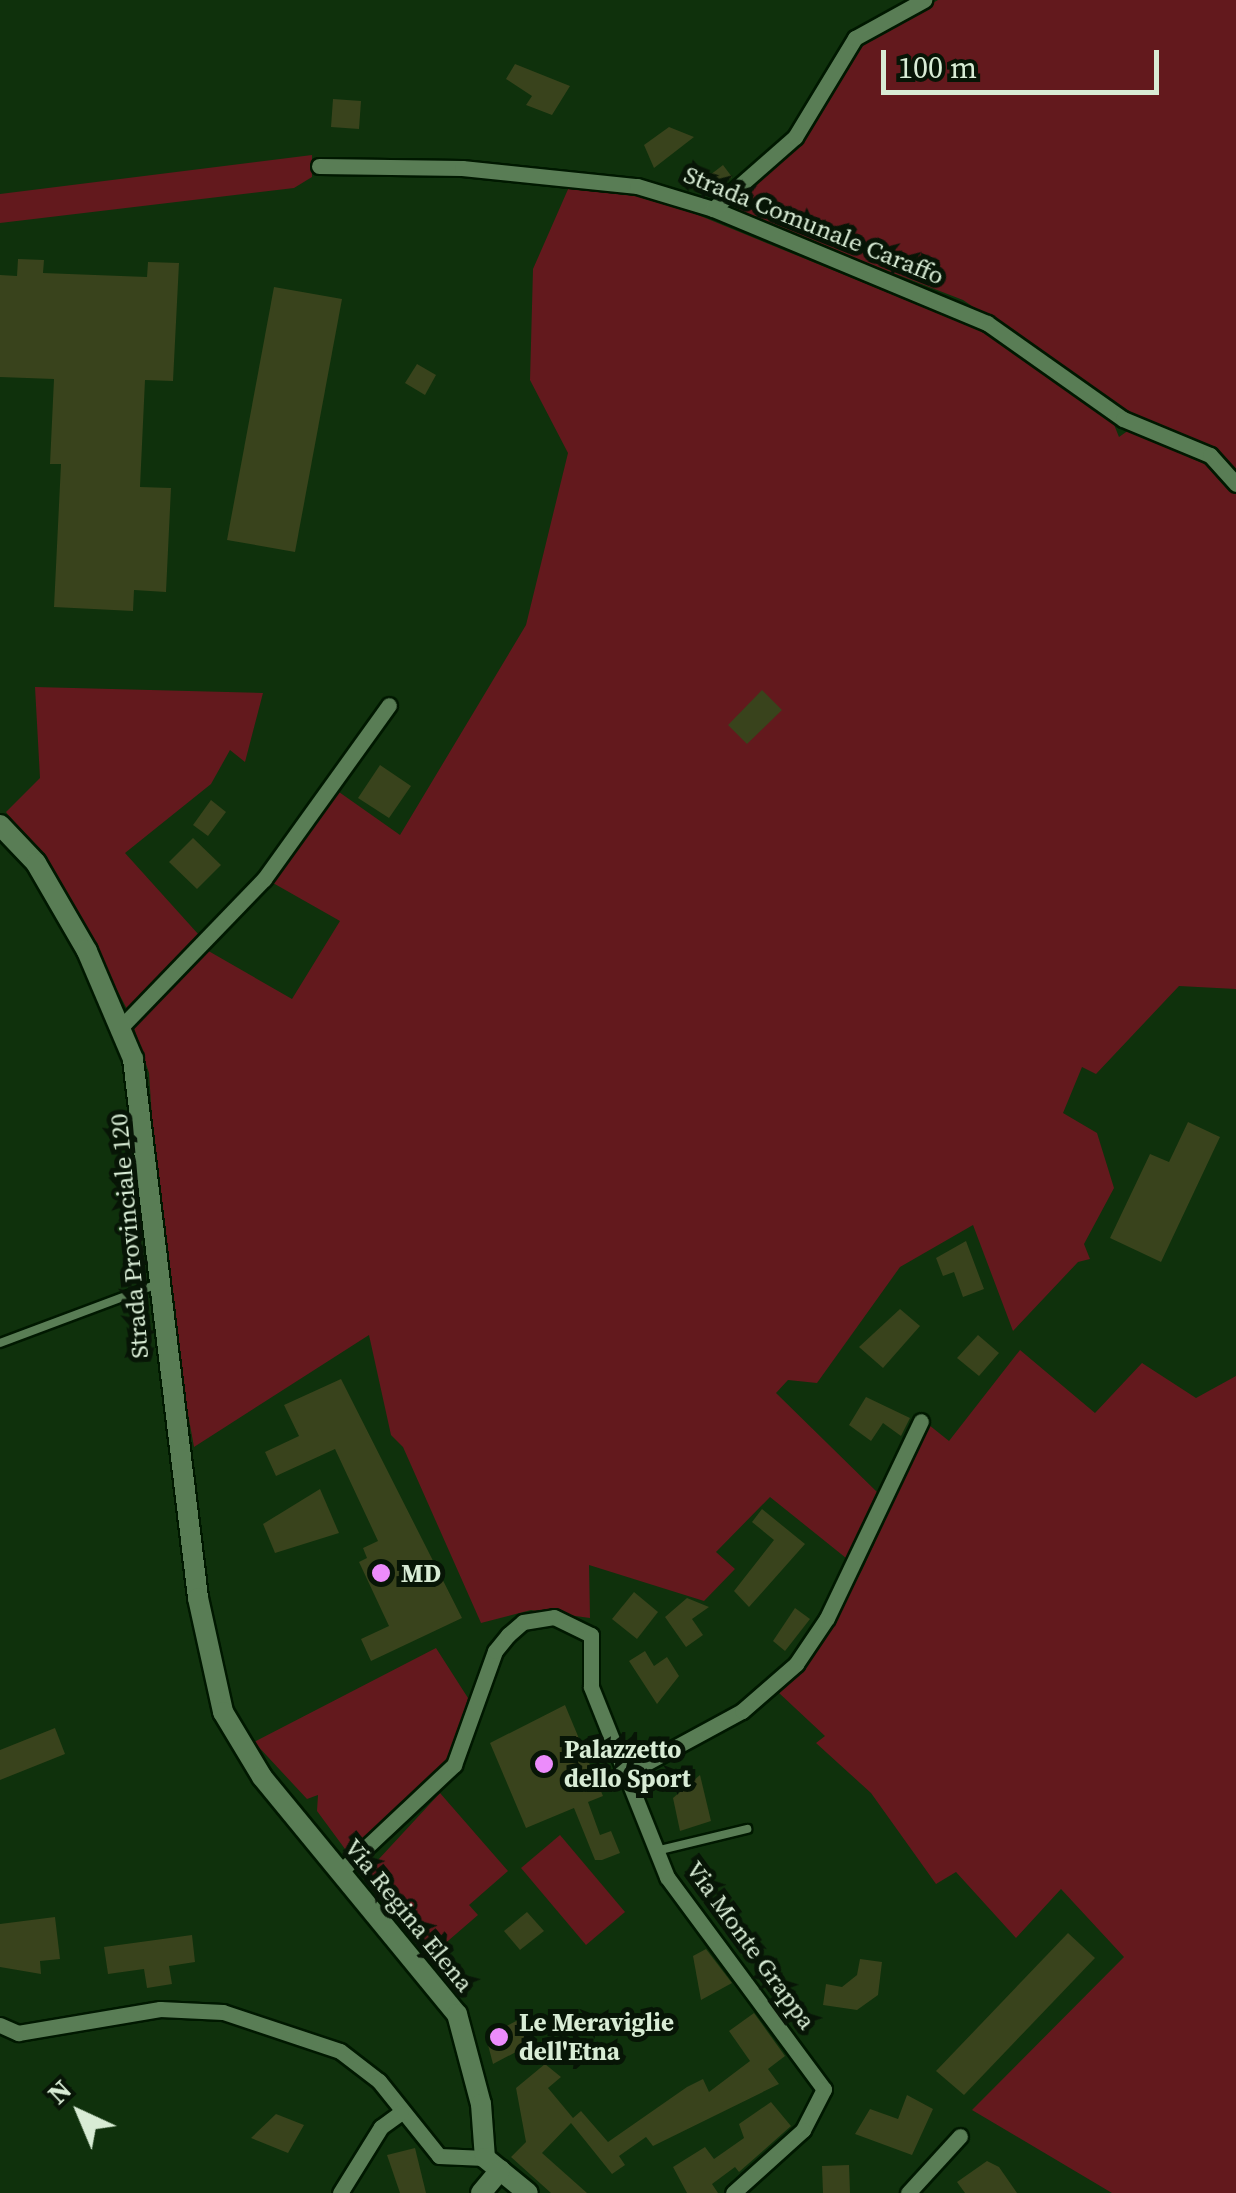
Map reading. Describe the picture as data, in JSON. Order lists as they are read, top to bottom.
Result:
{
  "streets": {
    "street": [
      "Strada Comunale Caraffo",
      "Strada Provinciale 120",
      "Via Regina Elena",
      "Via Monte Grappa"
    ]
  },
  "crossings": [
    ["Strada Provinciale 120", "Via Regina Elena"],
    ["Via Regina Elena", "Via Monte Grappa"]
  ],
  "places": ["MD", "Palazzetto dello Sport", "Le Meraviglie dell'Etna"],
  "scale_bar": "100 m",
  "north": "top left"
}
